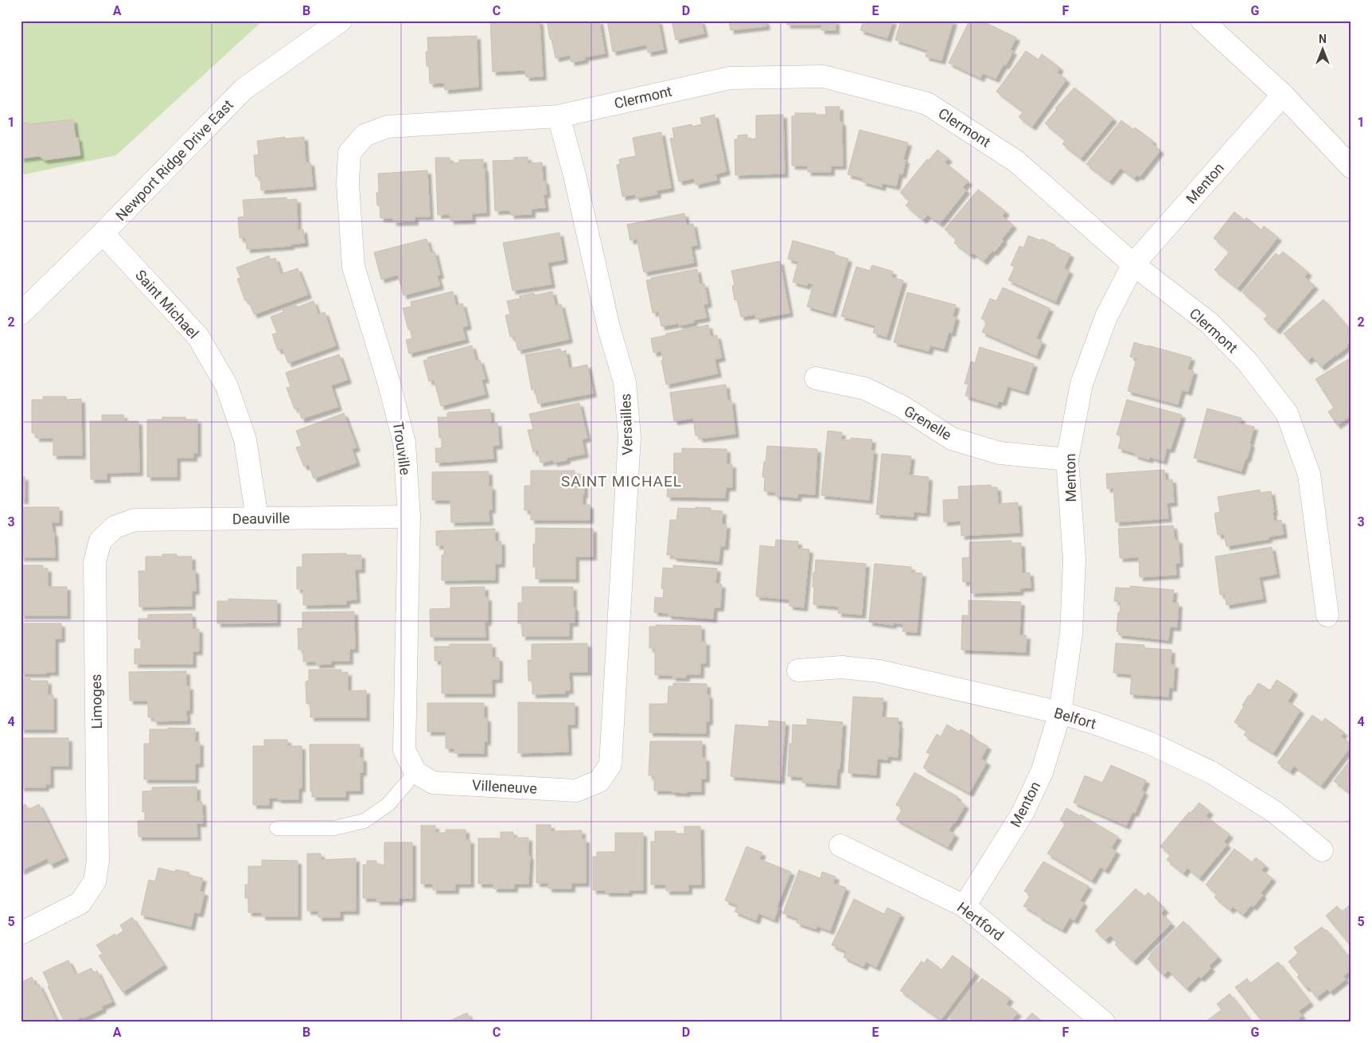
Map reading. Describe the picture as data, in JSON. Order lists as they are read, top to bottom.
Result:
{
  "streets": {
    "street": [
      "Clermont",
      "Newport Ridge Drive East",
      "Menton",
      "Saint Michael",
      "Grenelle",
      "Versailles",
      "Trouville",
      "Deauville",
      "Limoges",
      "Belfort",
      "Villeneuve",
      "Hertford"
    ]
  },
  "crossings": [
    ["Clermont", "Menton"],
    ["Clermont", "Versailles"],
    ["Clermont", "Trouville"],
    ["Newport Ridge Drive East", "Saint Michael"],
    ["Menton", "Grenelle"],
    ["Menton", "Belfort"],
    ["Menton", "Hertford"],
    ["Saint Michael", "Deauville"],
    ["Versailles", "Villeneuve"],
    ["Trouville", "Deauville"],
    ["Trouville", "Villeneuve"],
    ["Deauville", "Limoges"]
  ],
  "districts": ["SAINT MICHAEL"],
  "north": "top",
  "grid": {
    "columns": [
      "A",
      "B",
      "C",
      "D",
      "E",
      "F",
      "G"
    ],
    "rows": [
      "1",
      "2",
      "3",
      "4",
      "5"
    ]
  }
}
